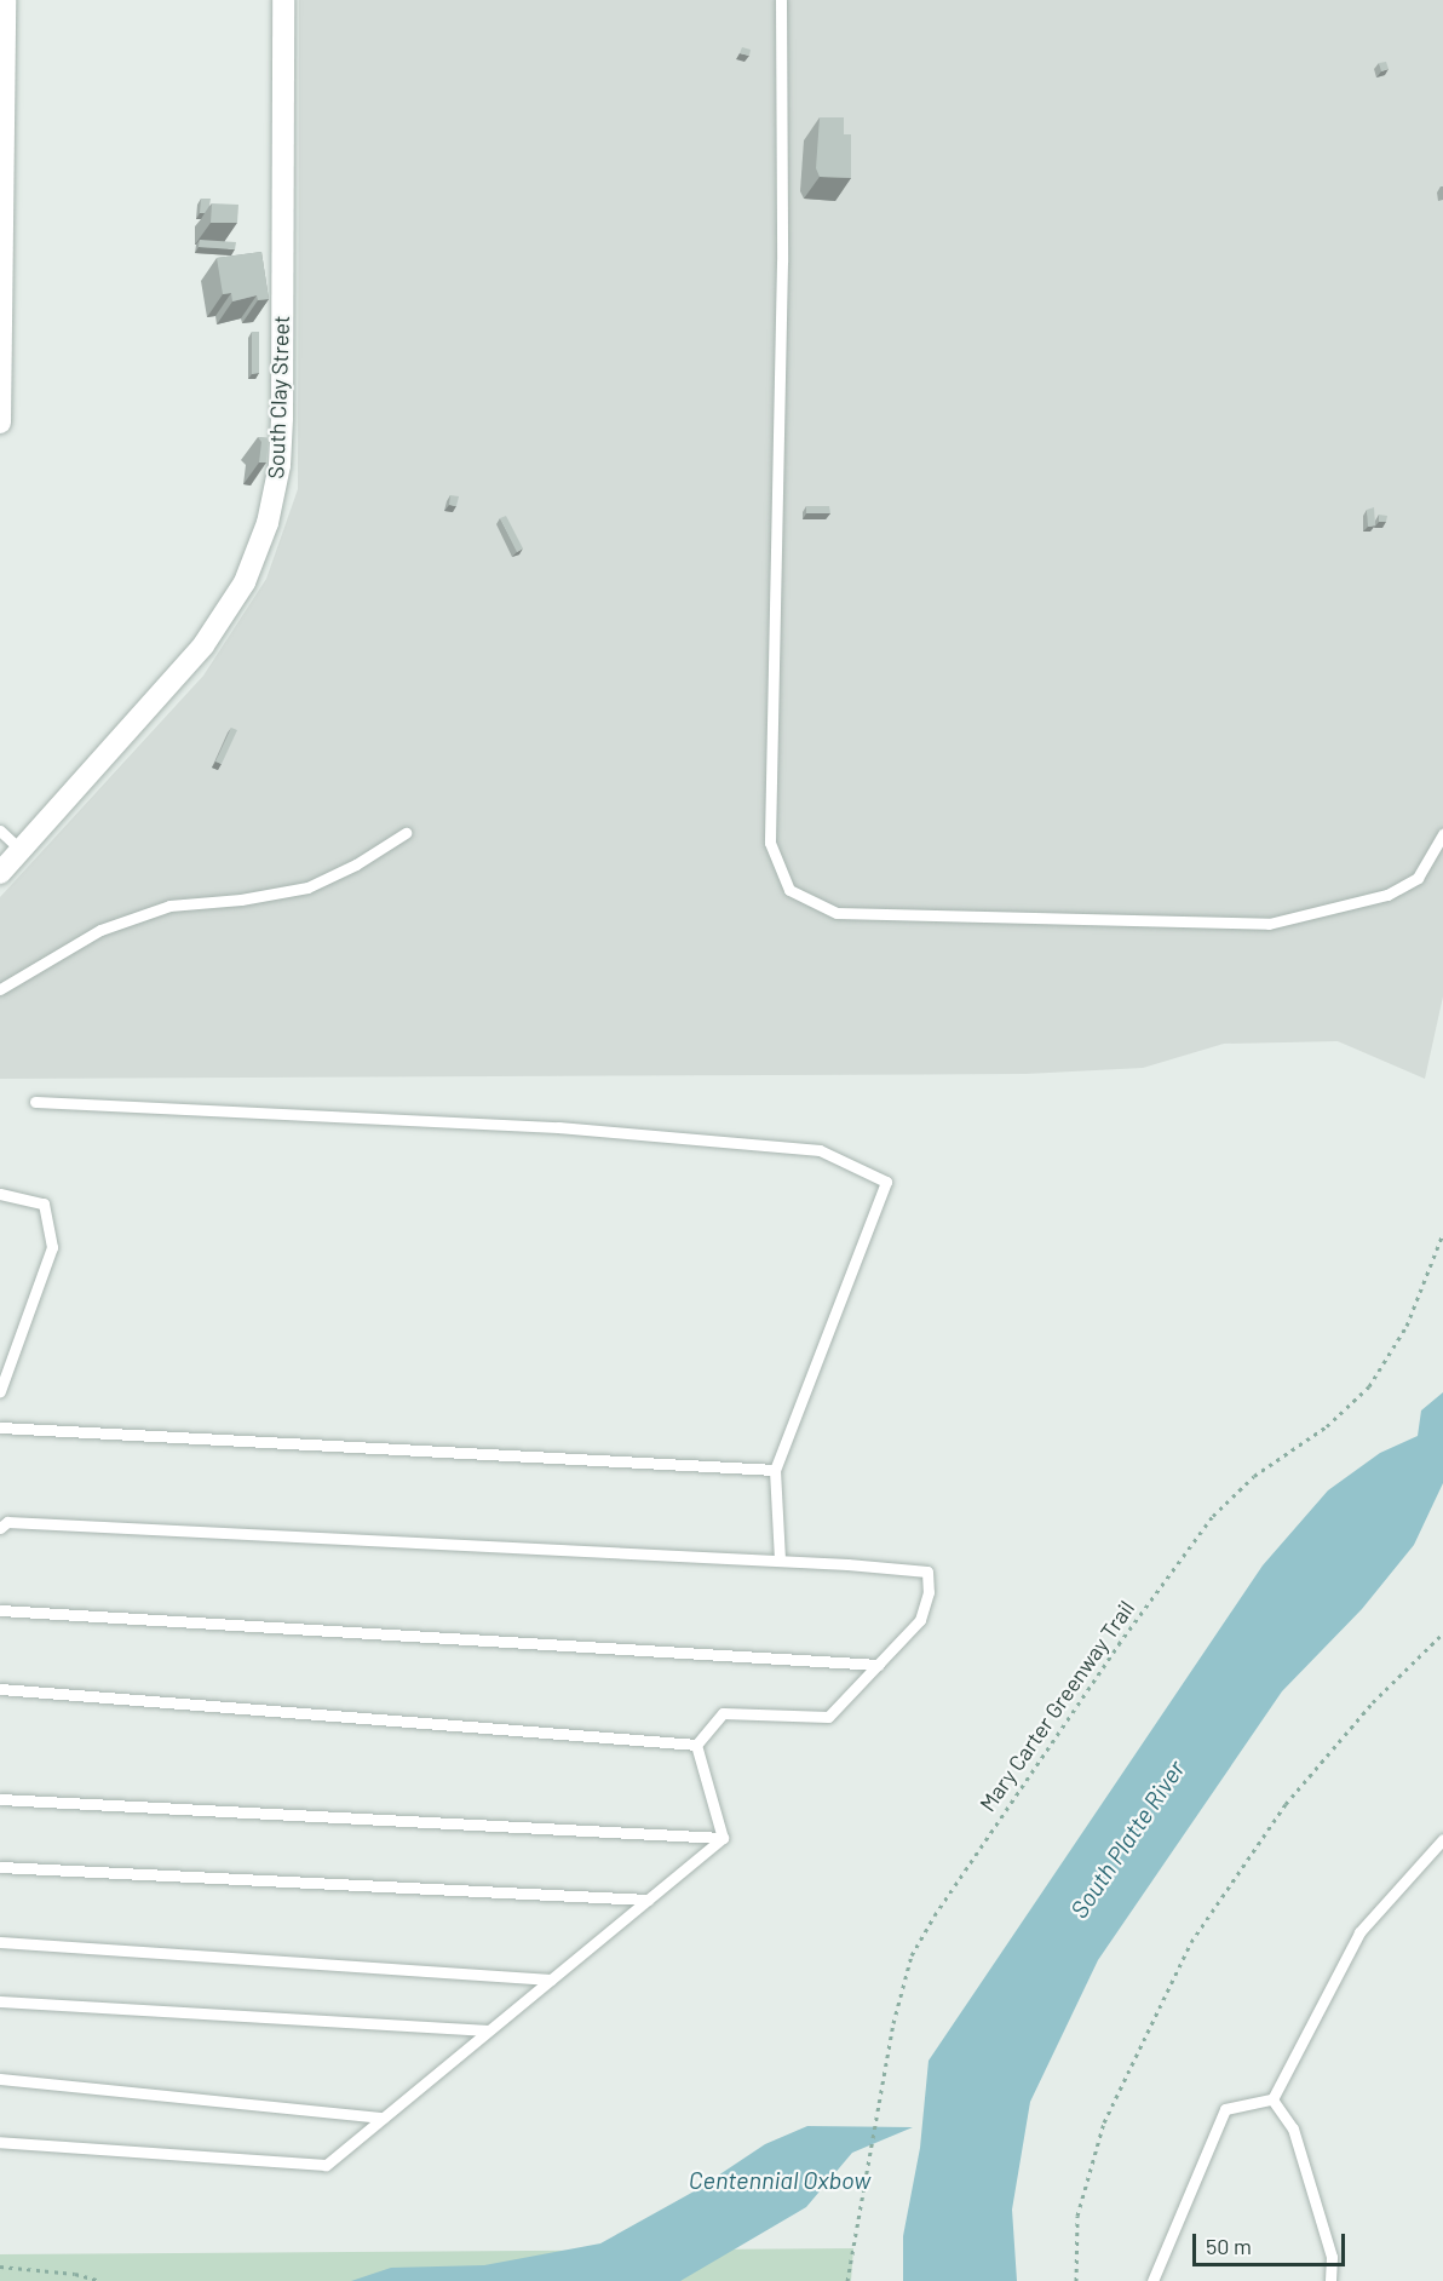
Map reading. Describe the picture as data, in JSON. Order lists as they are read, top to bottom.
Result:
{
  "streets": {
    "street": ["South Clay Street"],
    "path": ["Mary Carter Greenway Trail"]
  },
  "water": ["South Platte River", "Centennial Oxbow"],
  "scale_bar": "50 m"
}
